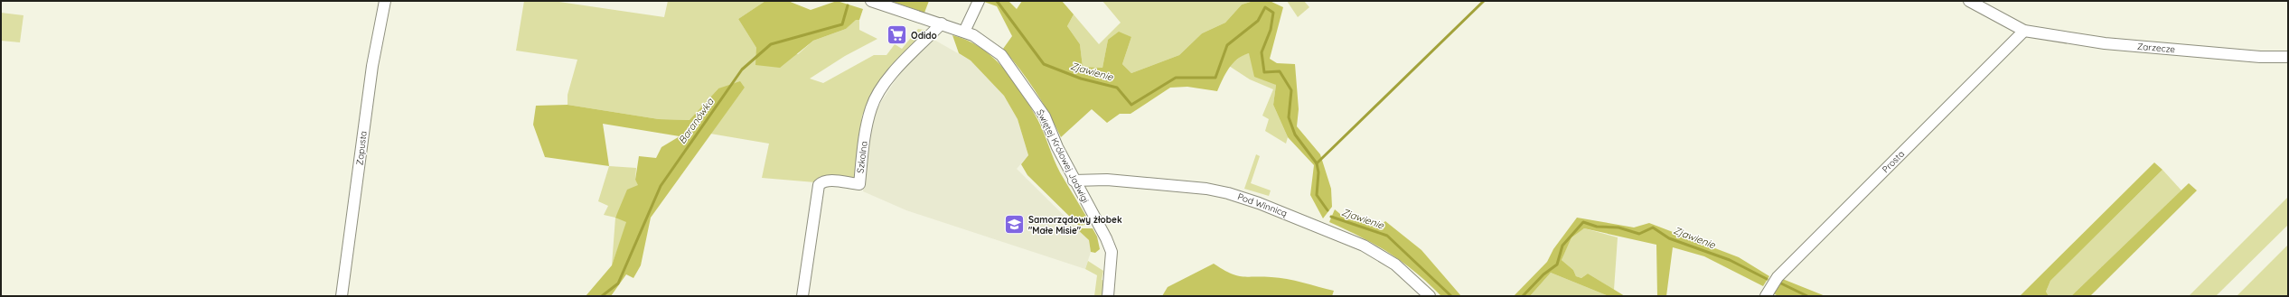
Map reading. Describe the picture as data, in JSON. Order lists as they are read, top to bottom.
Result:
{
  "streets": {
    "street": [
      "Zarzecze",
      "Zapusta",
      "Świętej Królowej Jadwigi",
      "Szkolna",
      "Prosta",
      "Pod Winnicą"
    ]
  },
  "crossings": [
    ["Zarzecze", "Prosta"],
    ["Świętej Królowej Jadwigi", "Szkolna"],
    ["Świętej Królowej Jadwigi", "Pod Winnicą"]
  ],
  "water": ["Zjawienie", "Baranówka"],
  "places": {
    "supermarket": ["Odido"],
    "school or university": ["Samorządowy żłobek \"Małe Misie\""]
  }
}
